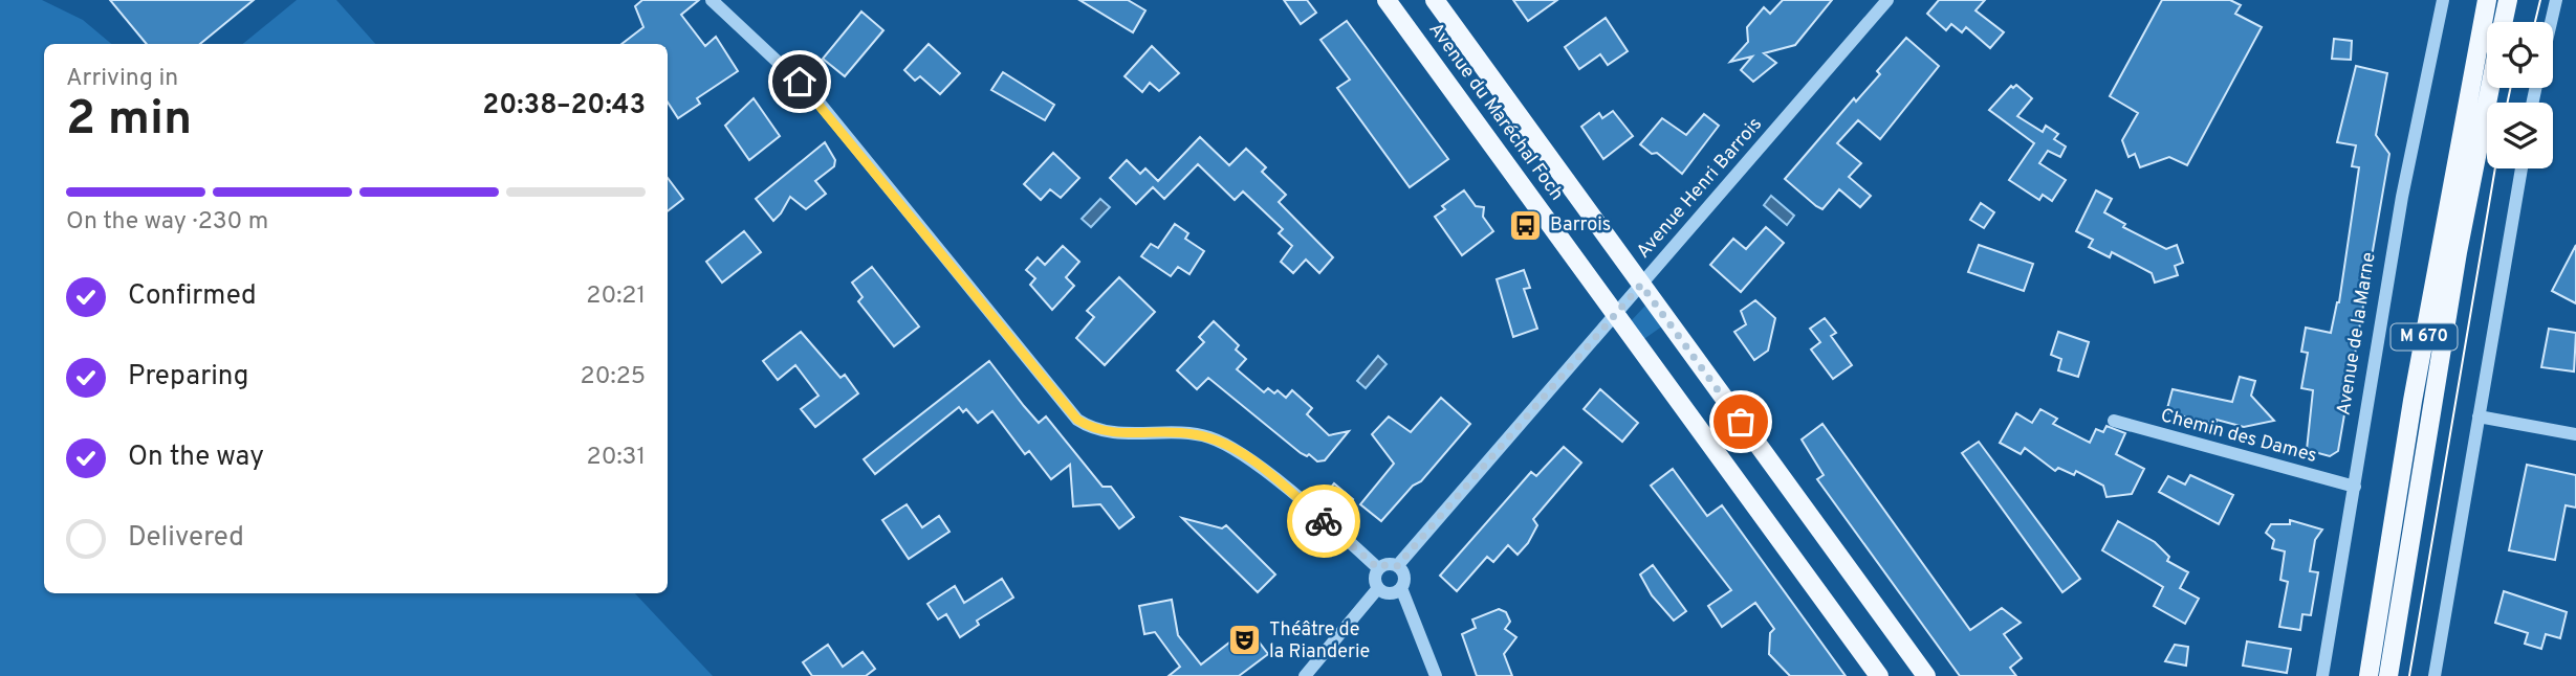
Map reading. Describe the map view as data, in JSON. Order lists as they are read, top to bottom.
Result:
{
  "streets": {
    "main road": ["Avenue du Maréchal Foch", "M 670"],
    "street": ["Avenue Henri Barrois", "Avenue de la Marne", "Chemin des Dames"]
  },
  "crossings": [
    ["Avenue du Maréchal Foch", "Avenue Henri Barrois"],
    ["Avenue de la Marne", "Chemin des Dames"]
  ],
  "places": {
    "bus stop": ["Barrois"],
    "theatre": ["Théâtre de la Rianderie"]
  },
  "page": {
    "heading": ["2 min", "Arriving in", "20:38–20:43"],
    "bar": "On the way · 230 m",
    "list": [
      ["Confirmed", "20:21"],
      ["Preparing", "20:25"],
      ["On the way", "20:31"],
      "Delivered"
    ]
  }
}
